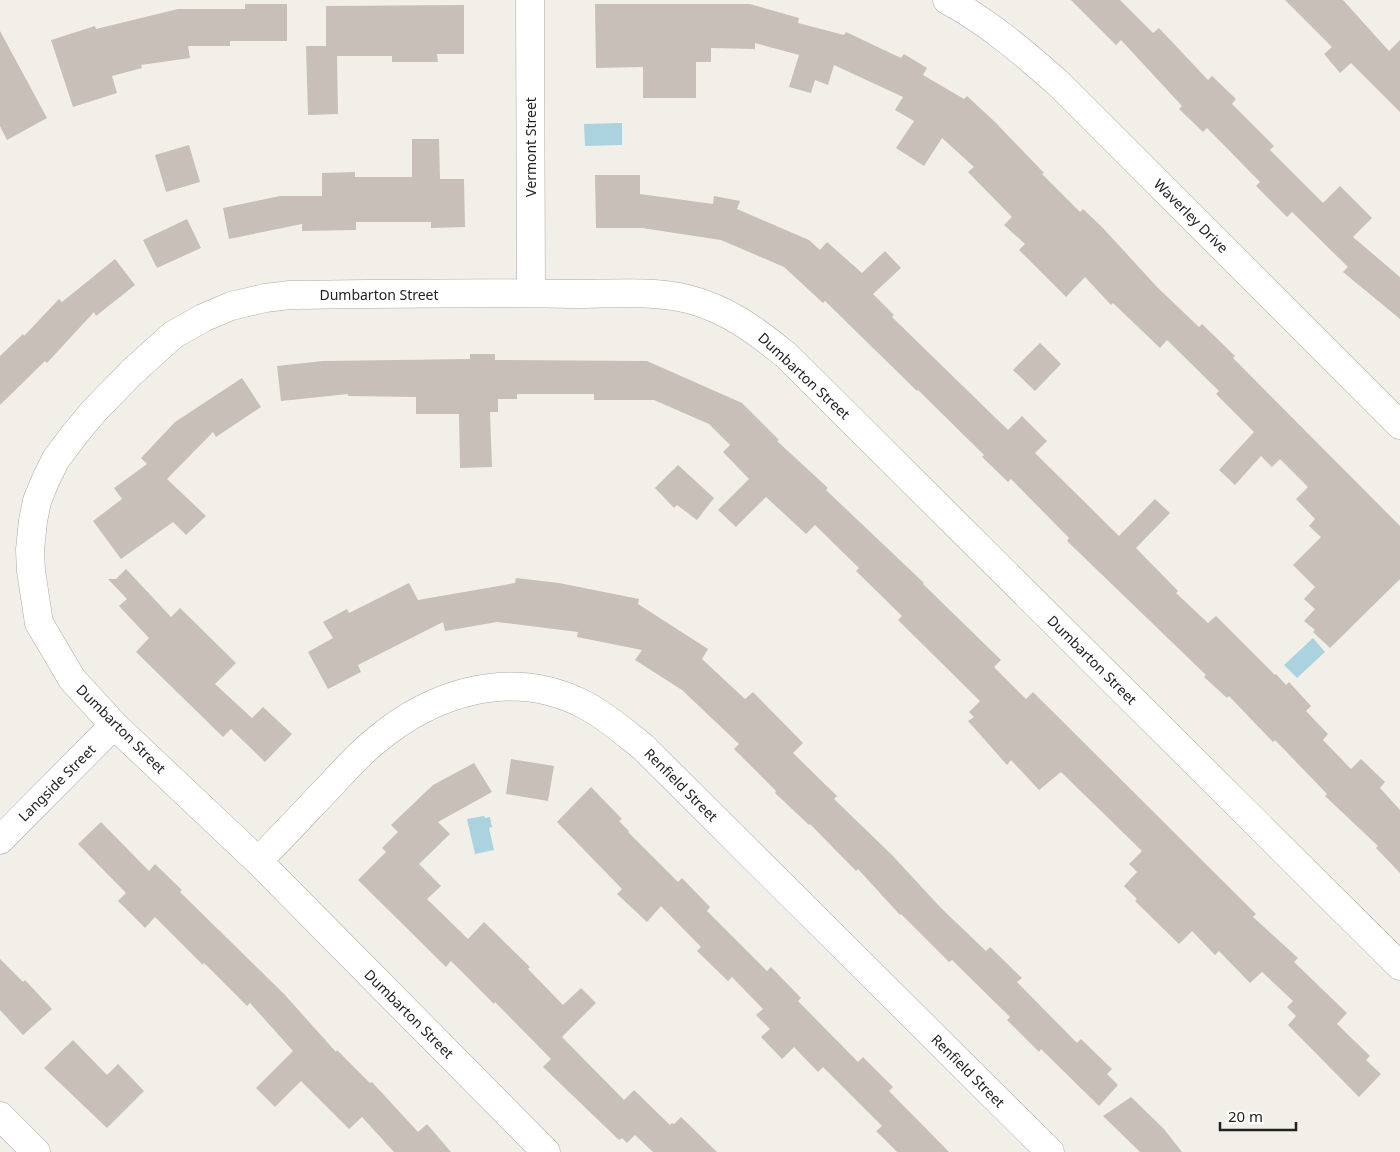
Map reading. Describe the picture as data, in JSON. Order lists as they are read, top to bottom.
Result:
{
  "streets": {
    "street": [
      "Vermont Street",
      "Waverley Drive",
      "Dumbarton Street",
      "Langside Street",
      "Renfield Street"
    ]
  },
  "crossings": [
    ["Vermont Street", "Dumbarton Street"],
    ["Dumbarton Street", "Langside Street"],
    ["Dumbarton Street", "Renfield Street"]
  ],
  "scale_bar": "20 m"
}
